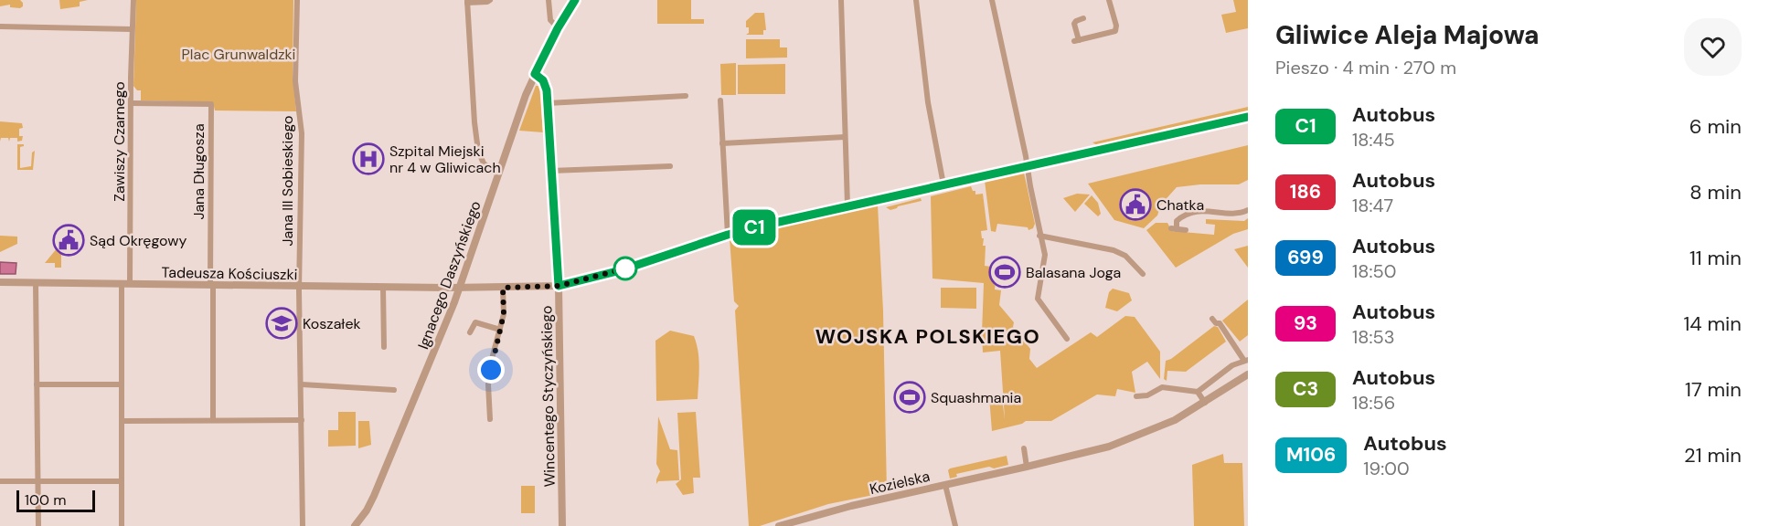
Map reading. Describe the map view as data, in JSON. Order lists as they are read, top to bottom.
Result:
{
  "streets": {
    "street": [
      "Zawiszy Czarnego",
      "Jana Długosza",
      "Jana III Sobieskiego",
      "Tadeusza Kościuszki",
      "Ignacego Daszyńskiego",
      "Wincentego Styczyńskiego",
      "Kozielska"
    ]
  },
  "crossings": [
    ["Zawiszy Czarnego", "Jana Długosza"],
    ["Zawiszy Czarnego", "Tadeusza Kościuszki"],
    ["Jana Długosza", "Tadeusza Kościuszki"],
    ["Jana III Sobieskiego", "Tadeusza Kościuszki"],
    ["Tadeusza Kościuszki", "Ignacego Daszyńskiego"],
    ["Tadeusza Kościuszki", "Wincentego Styczyńskiego"],
    ["Ignacego Daszyńskiego", "Wincentego Styczyńskiego"]
  ],
  "districts": ["WOJSKA POLSKIEGO"],
  "parks": ["Plac Grunwaldzki"],
  "places": {
    "hospital": ["Szpital Miejski nr 4 w Gliwicach"],
    "public building": ["Chatka", "Sąd Okręgowy"],
    "sports": ["Balasana Joga", "Squashmania"],
    "school or university": ["Koszałek"]
  },
  "lines": ["bus line C1"],
  "scale_bar": "100 m",
  "page": {
    "on_map": "C1",
    "heading": ["Gliwice Aleja Majowa", "Pieszo · 4 min · 270 m"],
    "list": [
      {
        "mark": "C1",
        "name": "Autobus",
        "note": "18:45",
        "value": "6 min"
      },
      {
        "mark": "186",
        "name": "Autobus",
        "note": "18:47",
        "value": "8 min"
      },
      {
        "mark": "699",
        "name": "Autobus",
        "note": "18:50",
        "value": "11 min"
      },
      {
        "mark": "93",
        "name": "Autobus",
        "note": "18:53",
        "value": "14 min"
      },
      {
        "mark": "C3",
        "name": "Autobus",
        "note": "18:56",
        "value": "17 min"
      },
      {
        "mark": "M106",
        "name": "Autobus",
        "note": "19:00",
        "value": "21 min"
      }
    ],
    "scale": "100 m"
  }
}
